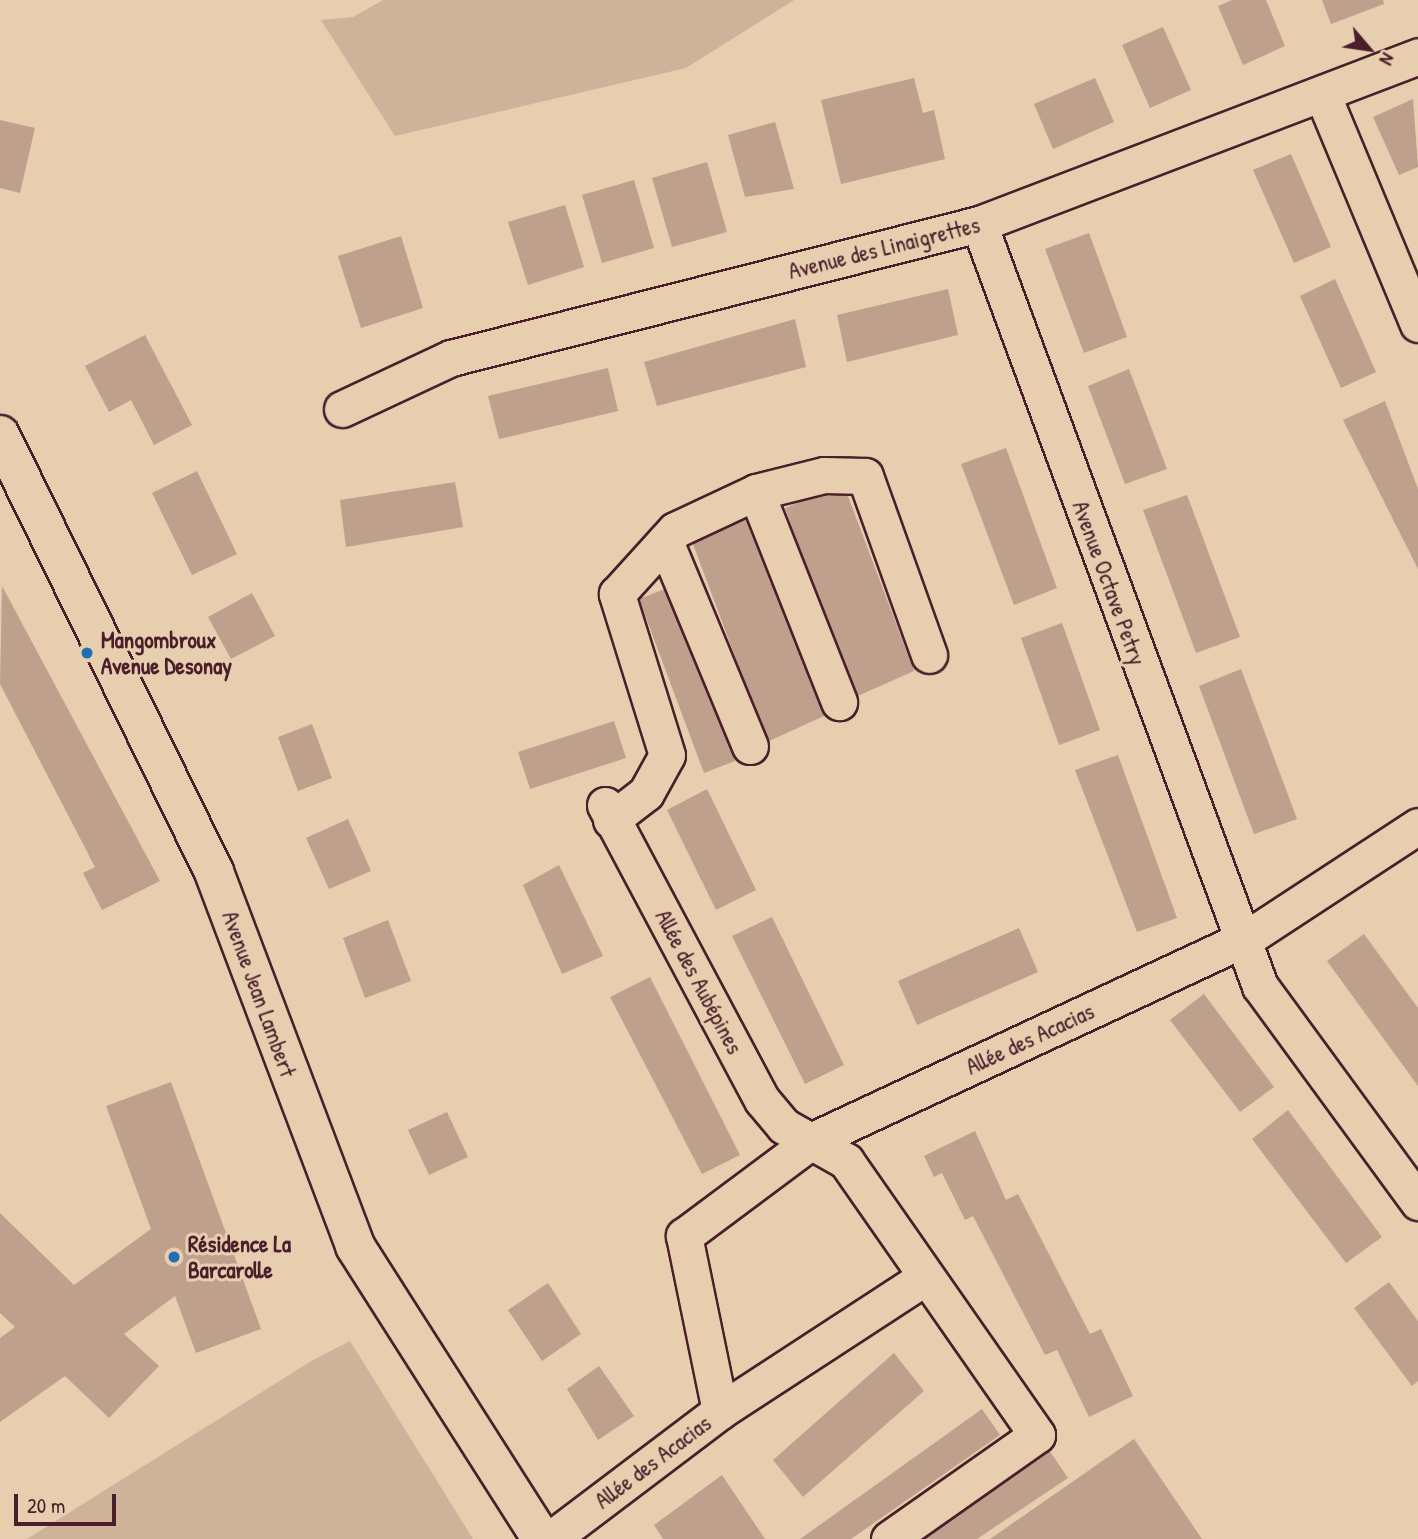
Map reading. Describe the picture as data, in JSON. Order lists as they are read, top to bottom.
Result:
{
  "streets": {
    "main road": ["Avenue Jean Lambert"],
    "street": [
      "Avenue des Linaigrettes",
      "Avenue Octave Petry",
      "Allée des Aubépines",
      "Allée des Acacias"
    ]
  },
  "crossings": [
    ["Avenue des Linaigrettes", "Avenue Octave Petry"],
    ["Avenue Octave Petry", "Allée des Acacias"],
    ["Allée des Aubépines", "Allée des Acacias"]
  ],
  "places": ["Mangombroux Avenue Desonay", "Résidence La Barcarolle"],
  "scale_bar": "20 m",
  "north": "bottom right"
}
